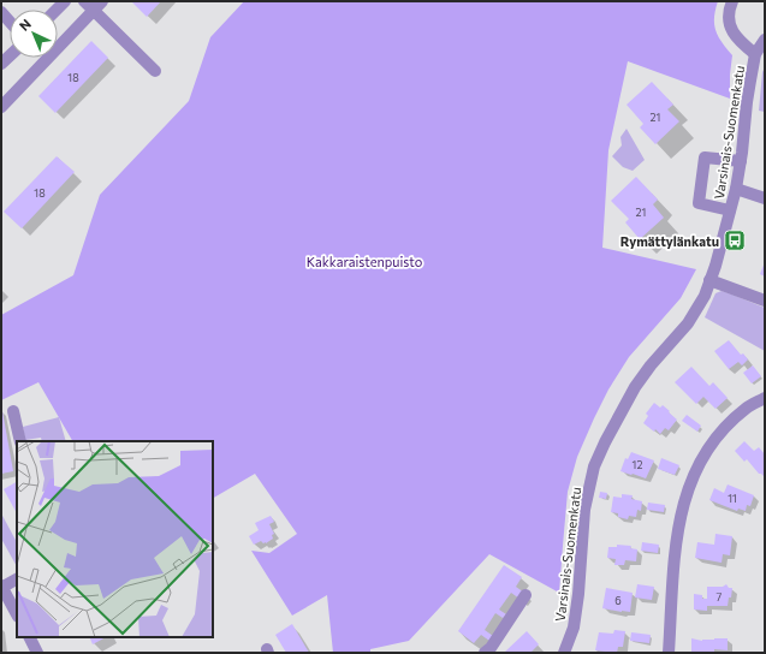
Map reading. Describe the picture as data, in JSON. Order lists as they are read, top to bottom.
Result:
{
  "streets": {
    "street": ["Varsinais-Suomenkatu"]
  },
  "parks": ["Kakkaraistenpuisto"],
  "places": {
    "bus stop": ["Rymättylänkatu"]
  },
  "house_numbers": [
    "18",
    "21",
    "18",
    "21",
    "12",
    "11",
    "7",
    "6"
  ],
  "north": "top left"
}
